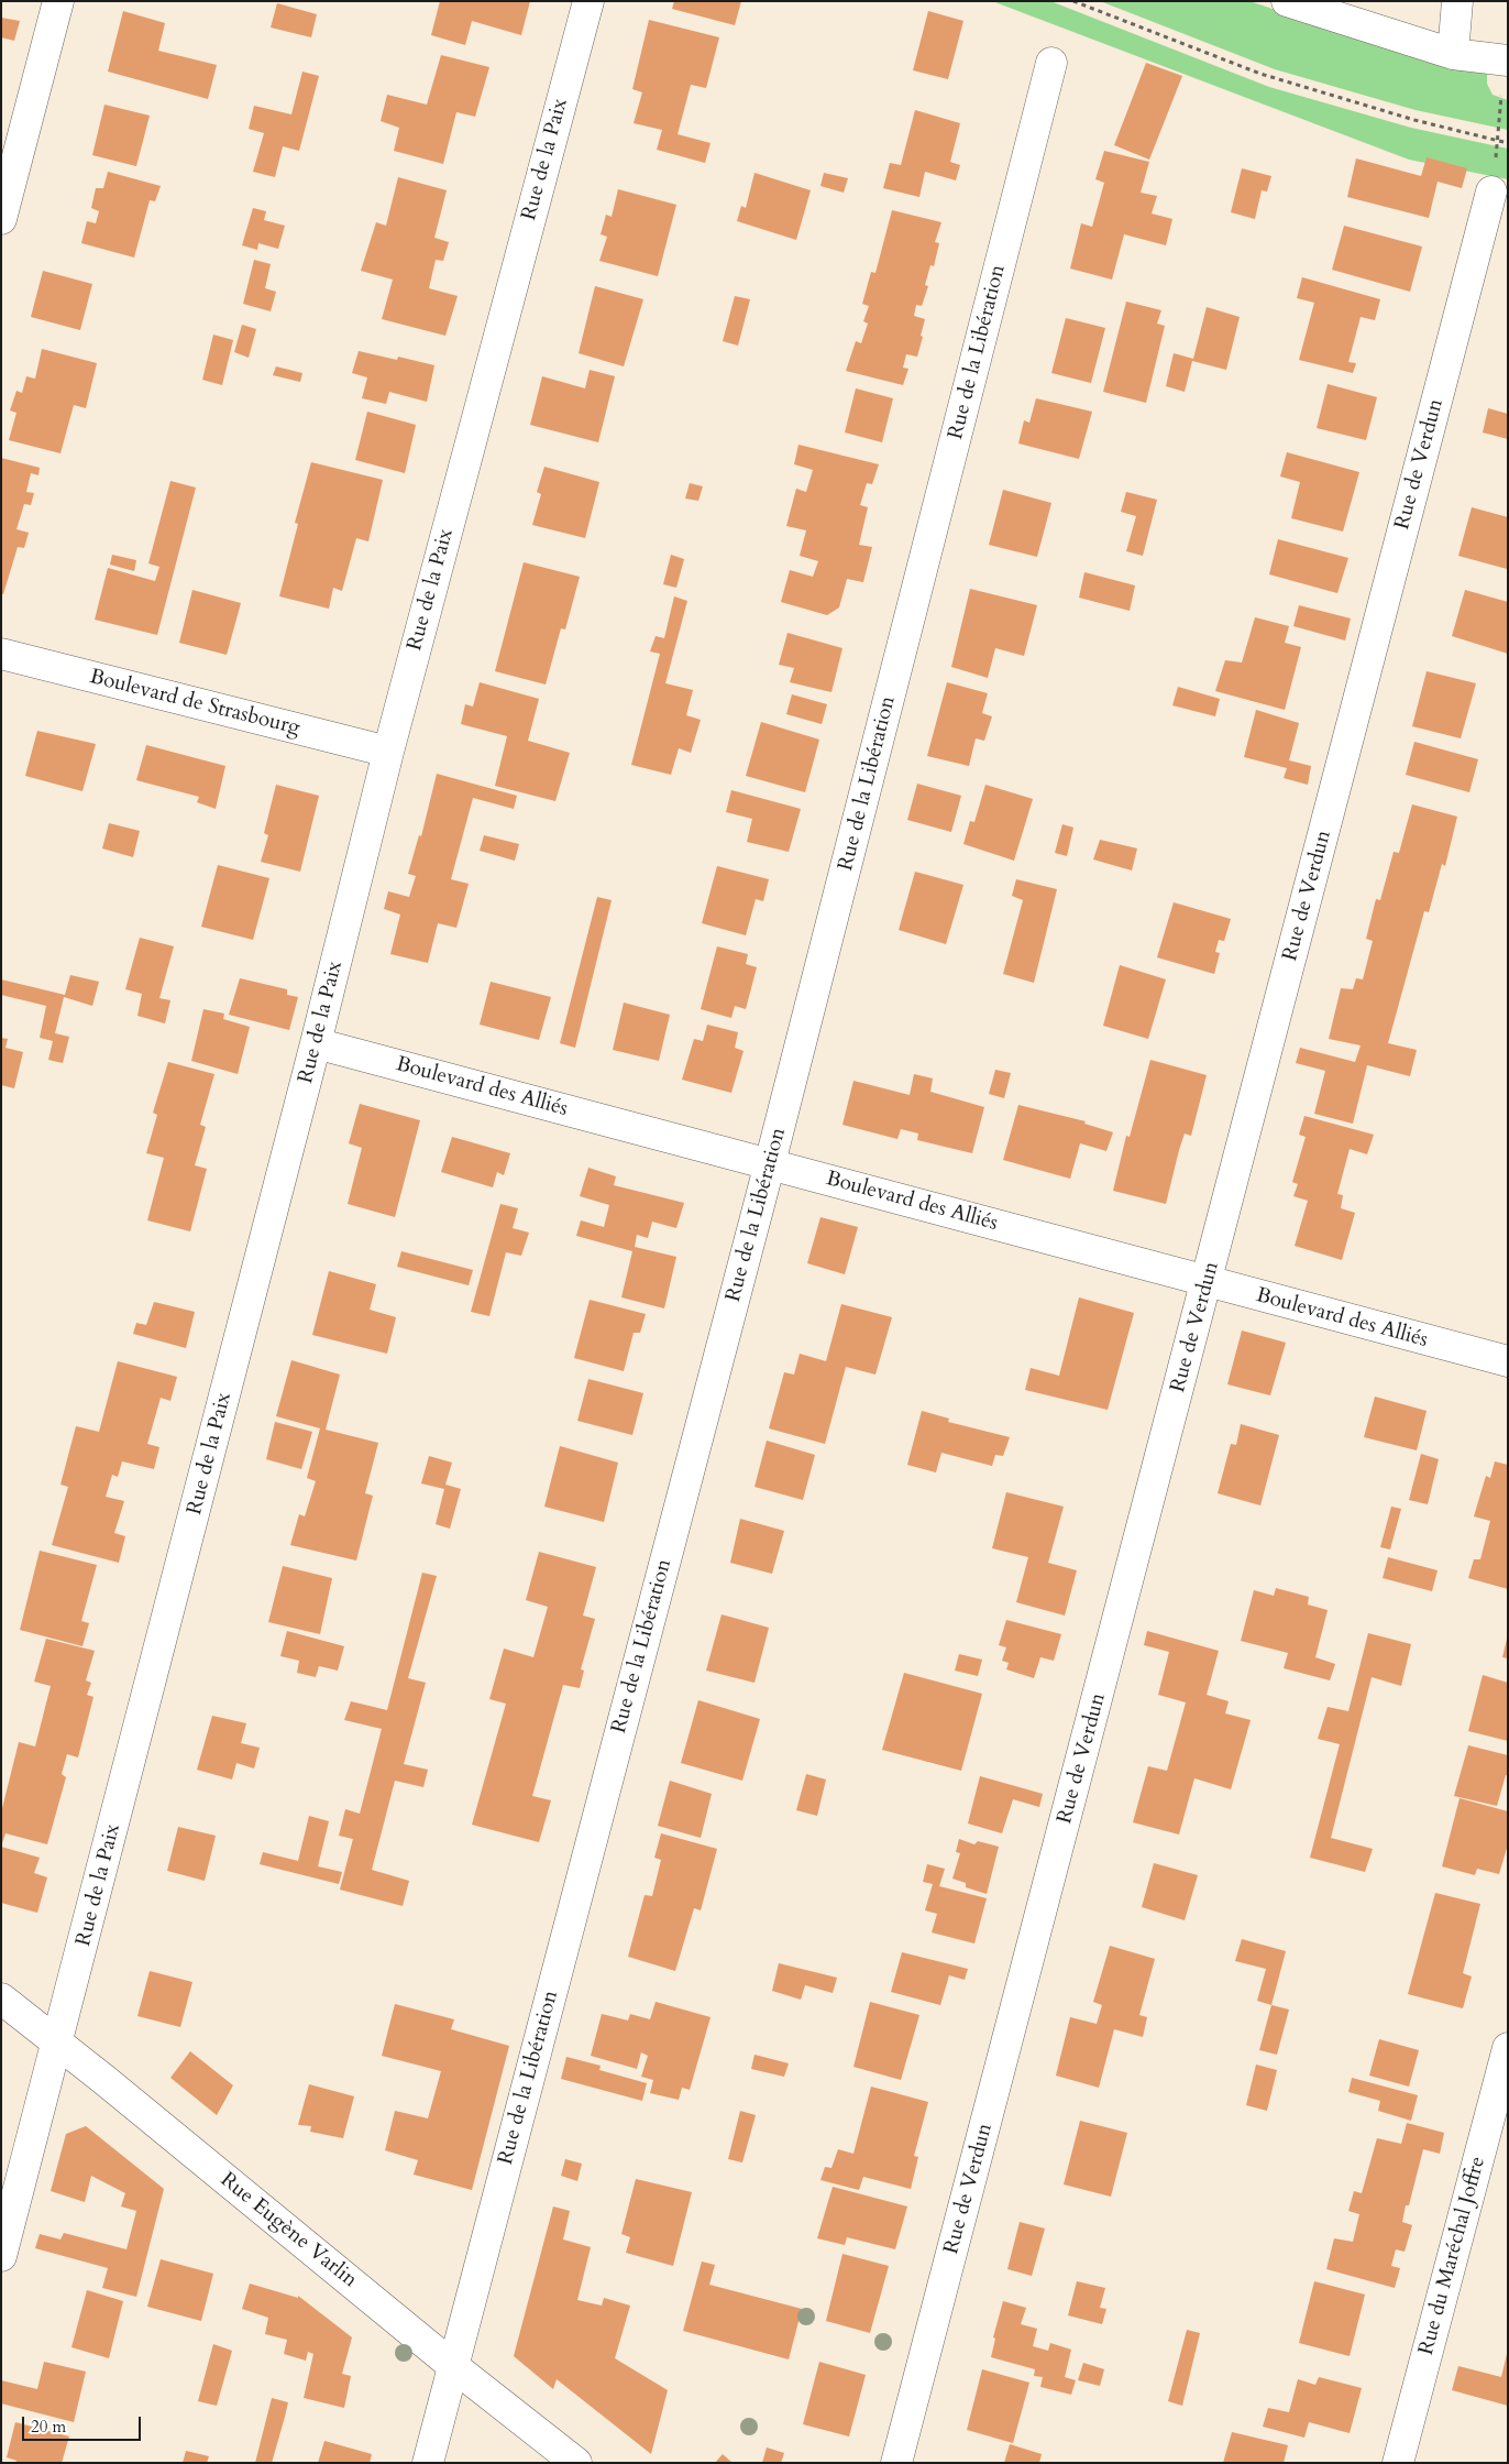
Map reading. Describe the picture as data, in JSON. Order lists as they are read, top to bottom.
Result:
{
  "streets": {
    "street": [
      "Rue de la Paix",
      "Rue de la Libération",
      "Rue de Verdun",
      "Boulevard de Strasbourg",
      "Boulevard des Alliés",
      "Rue Eugène Varlin",
      "Rue du Maréchal Joffre"
    ]
  },
  "crossings": [
    ["Rue de la Paix", "Boulevard de Strasbourg"],
    ["Rue de la Paix", "Boulevard des Alliés"],
    ["Rue de la Paix", "Rue Eugène Varlin"],
    ["Rue de la Libération", "Boulevard des Alliés"],
    ["Rue de la Libération", "Rue Eugène Varlin"],
    ["Rue de Verdun", "Boulevard des Alliés"]
  ],
  "scale_bar": "20 m"
}
